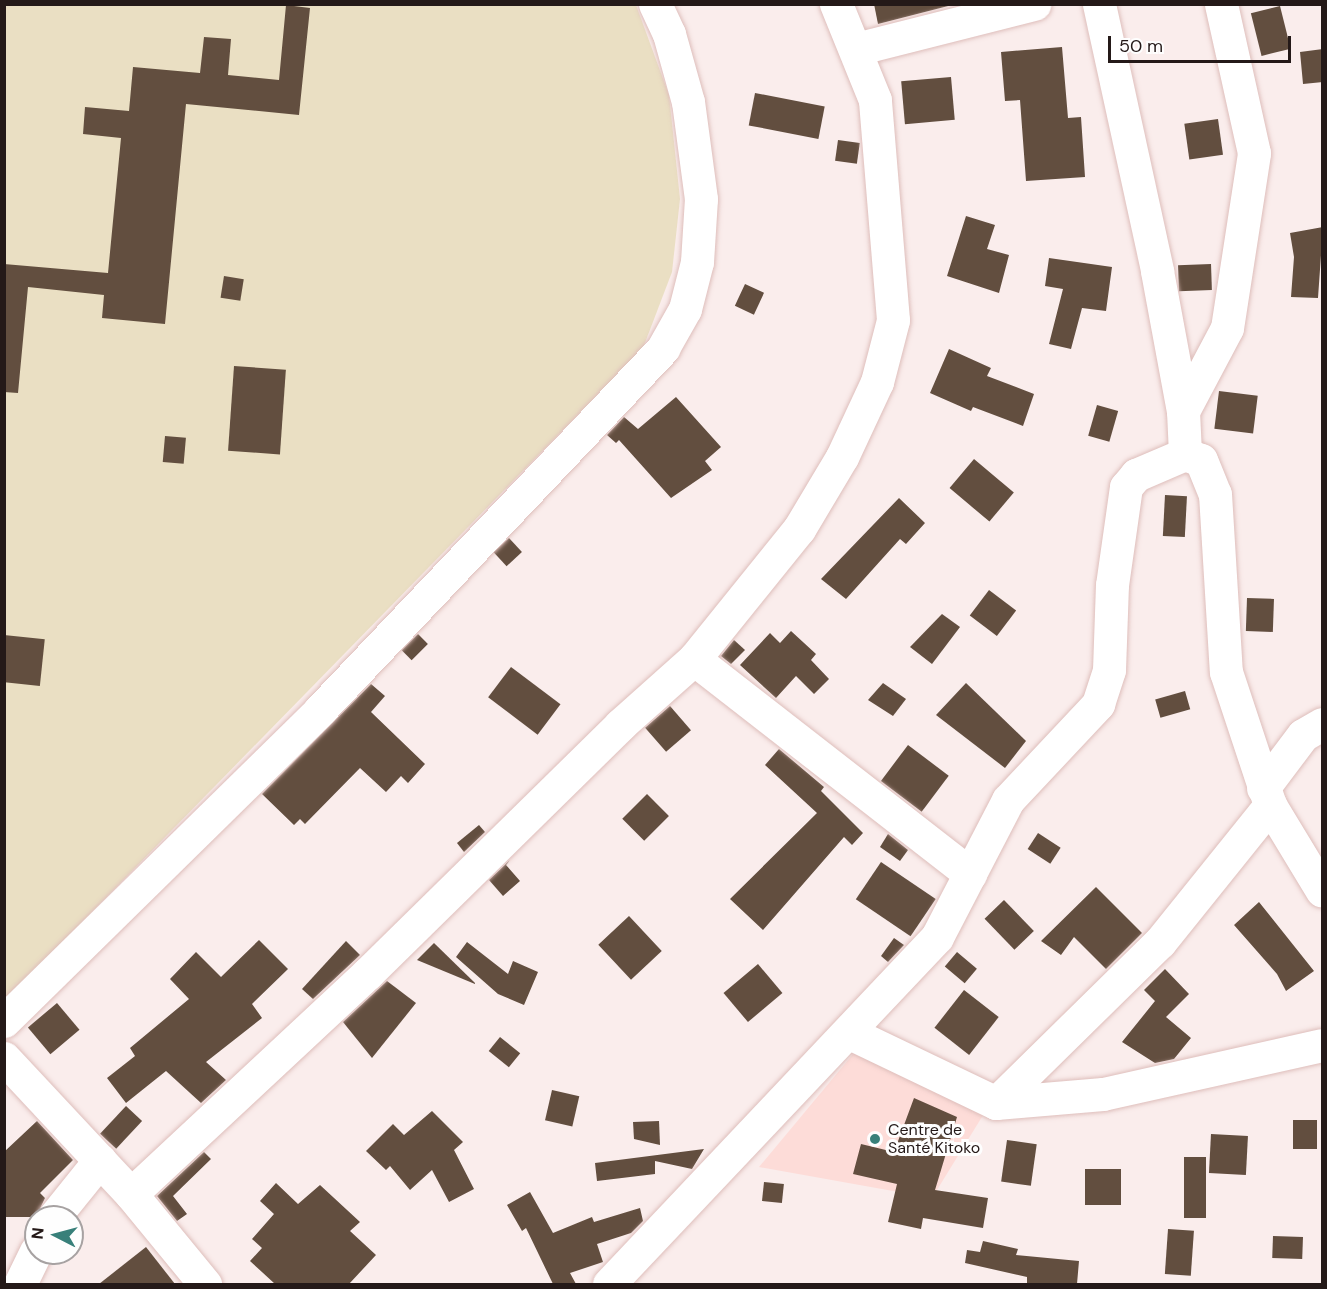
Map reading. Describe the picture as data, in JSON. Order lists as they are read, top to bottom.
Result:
{
  "places": ["Centre de Santé Kitoko"],
  "scale_bar": "50 m",
  "north": "left"
}
